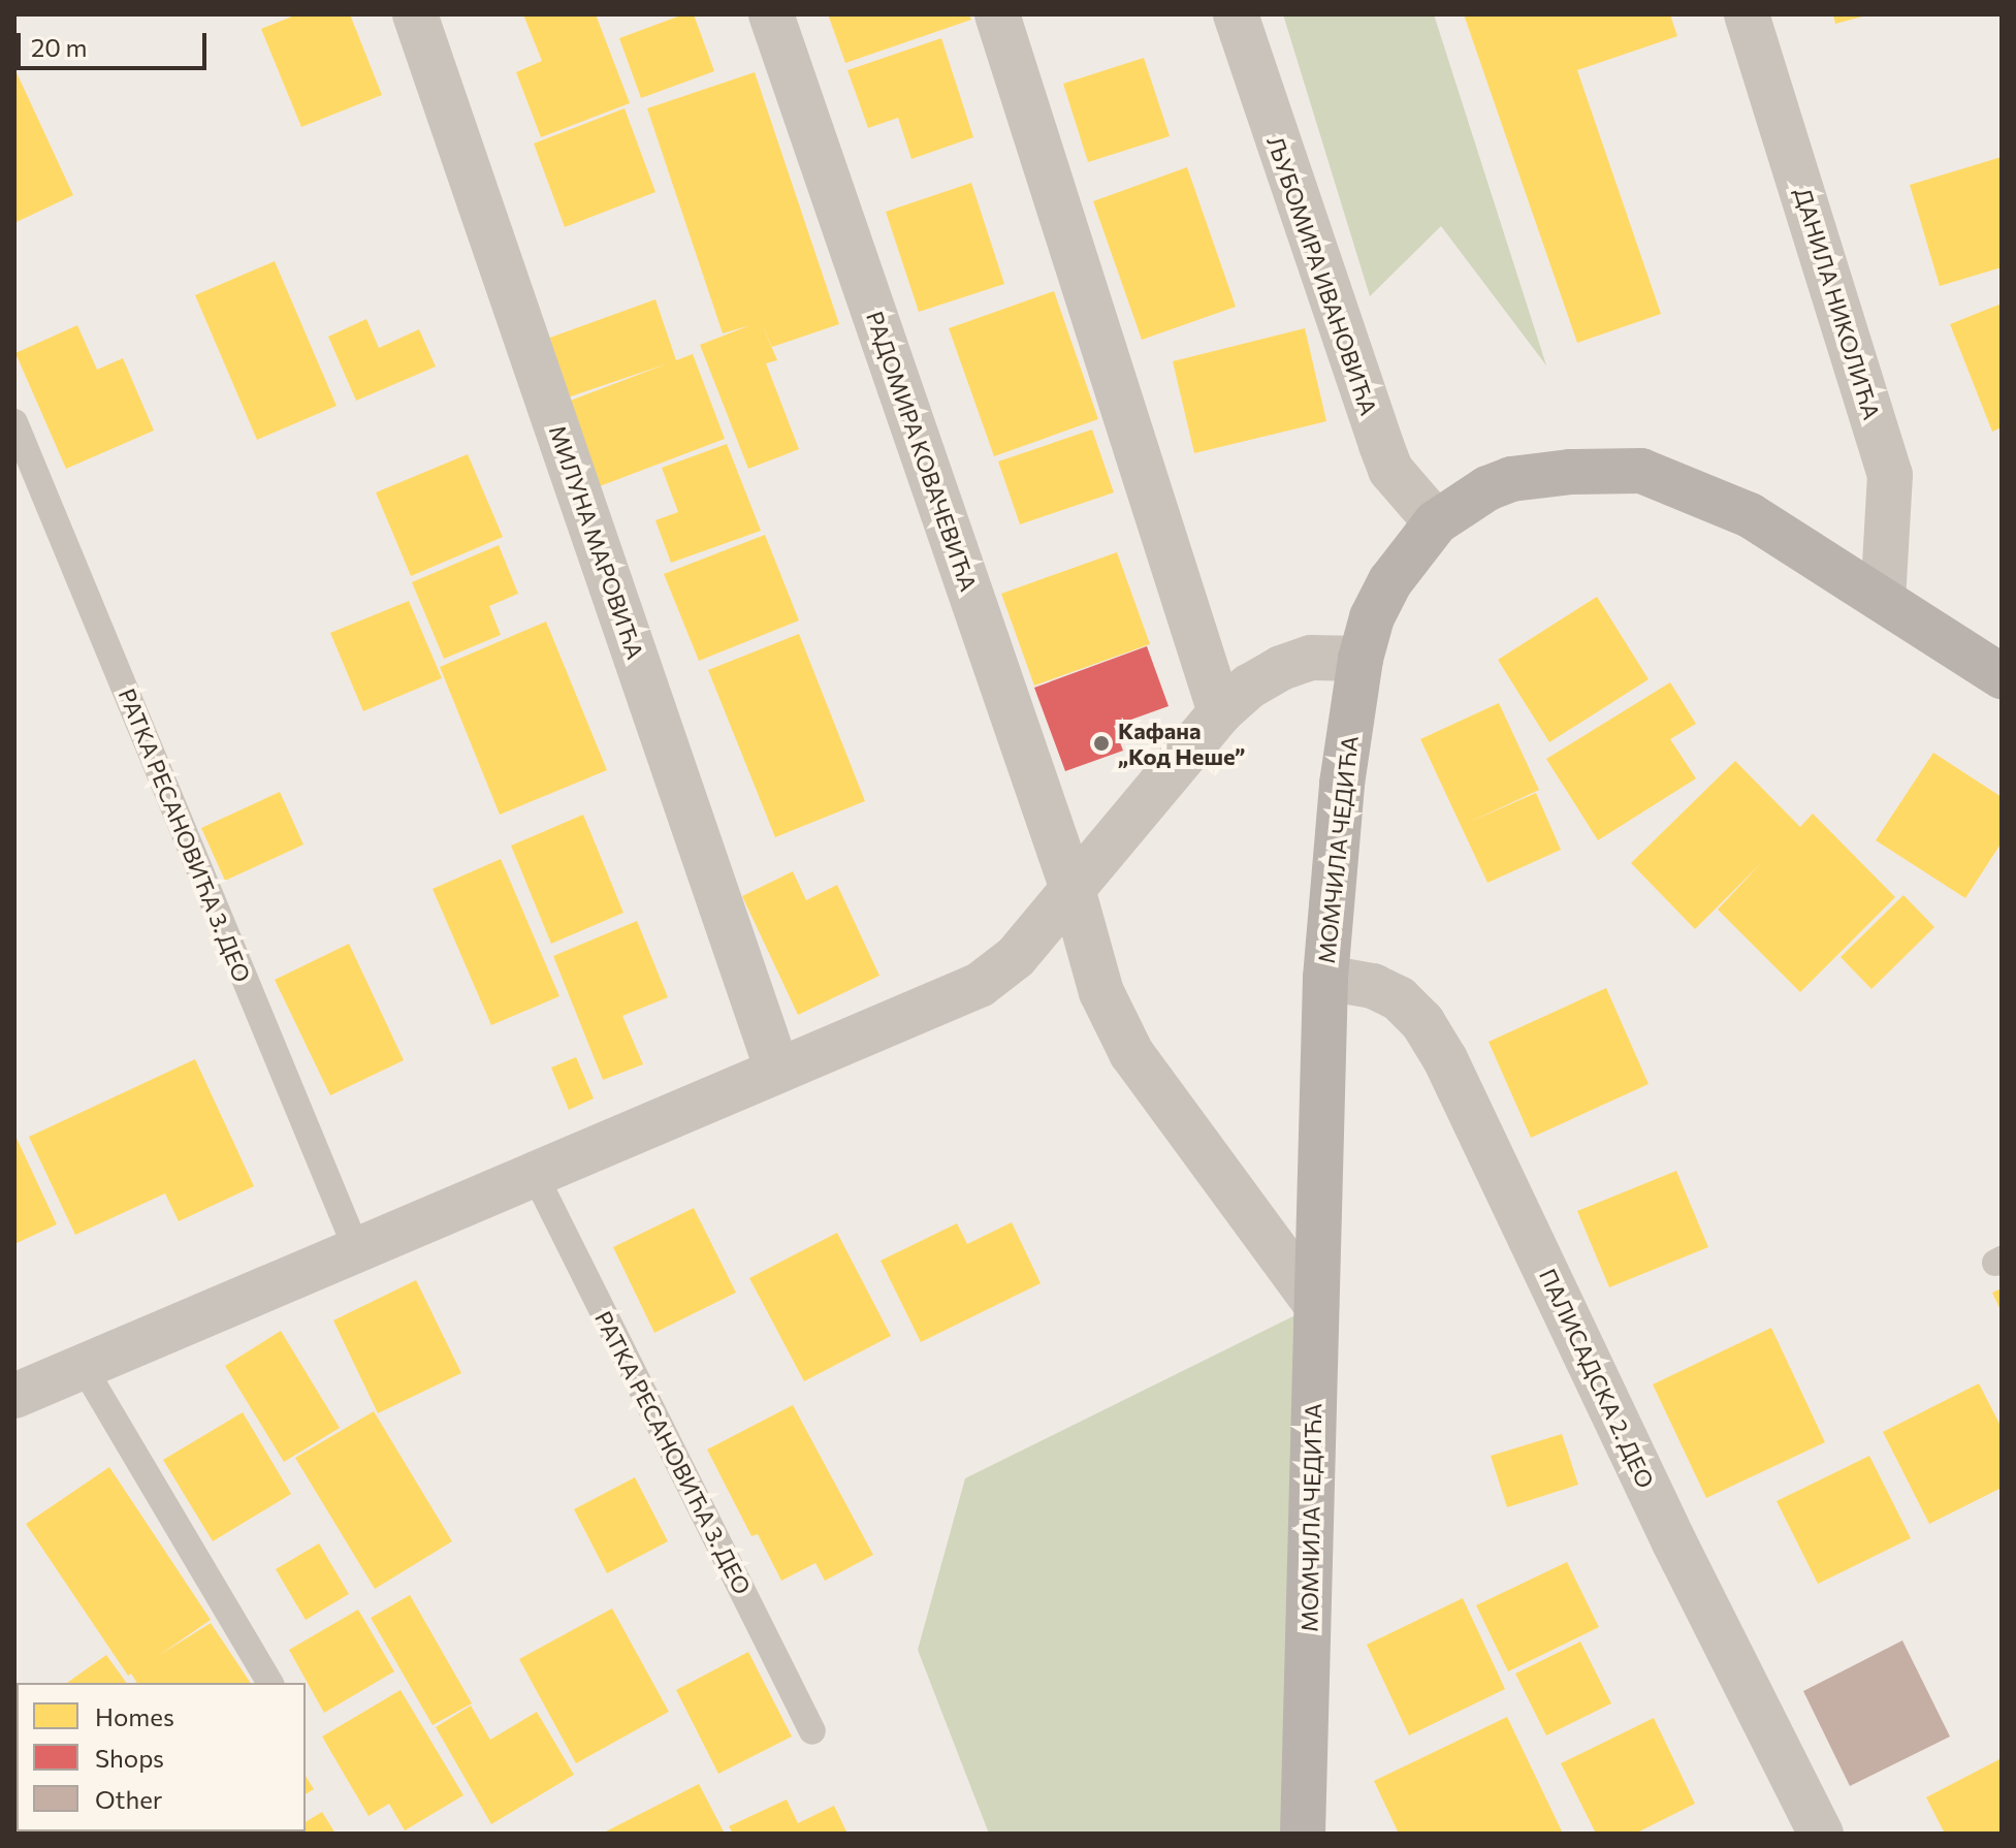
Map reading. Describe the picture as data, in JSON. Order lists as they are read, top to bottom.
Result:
{
  "streets": {
    "street": [
      "ЉУБОМИРА ИВАНОВИЋА",
      "ДАНИЛА НИКОЛИЋА",
      "РАДОМИРА КОВАЧЕВИЋА",
      "МИЛУНА МАРОВИЋА",
      "МОМЧИЛА ЧЕДИЋА",
      "ПАЛИСАДСКА 2. ДЕО"
    ],
    "lane": ["РАТКА РЕСАНОВИЋА 3. ДЕО"]
  },
  "crossings": [
    ["ЉУБОМИРА ИВАНОВИЋА", "МОМЧИЛА ЧЕДИЋА"],
    ["ДАНИЛА НИКОЛИЋА", "МОМЧИЛА ЧЕДИЋА"],
    ["МОМЧИЛА ЧЕДИЋА", "ПАЛИСАДСКА 2. ДЕО"]
  ],
  "places": ["Кафана „Код Неше”"],
  "legend": ["Homes", "Shops", "Other"],
  "scale_bar": "20 m"
}
